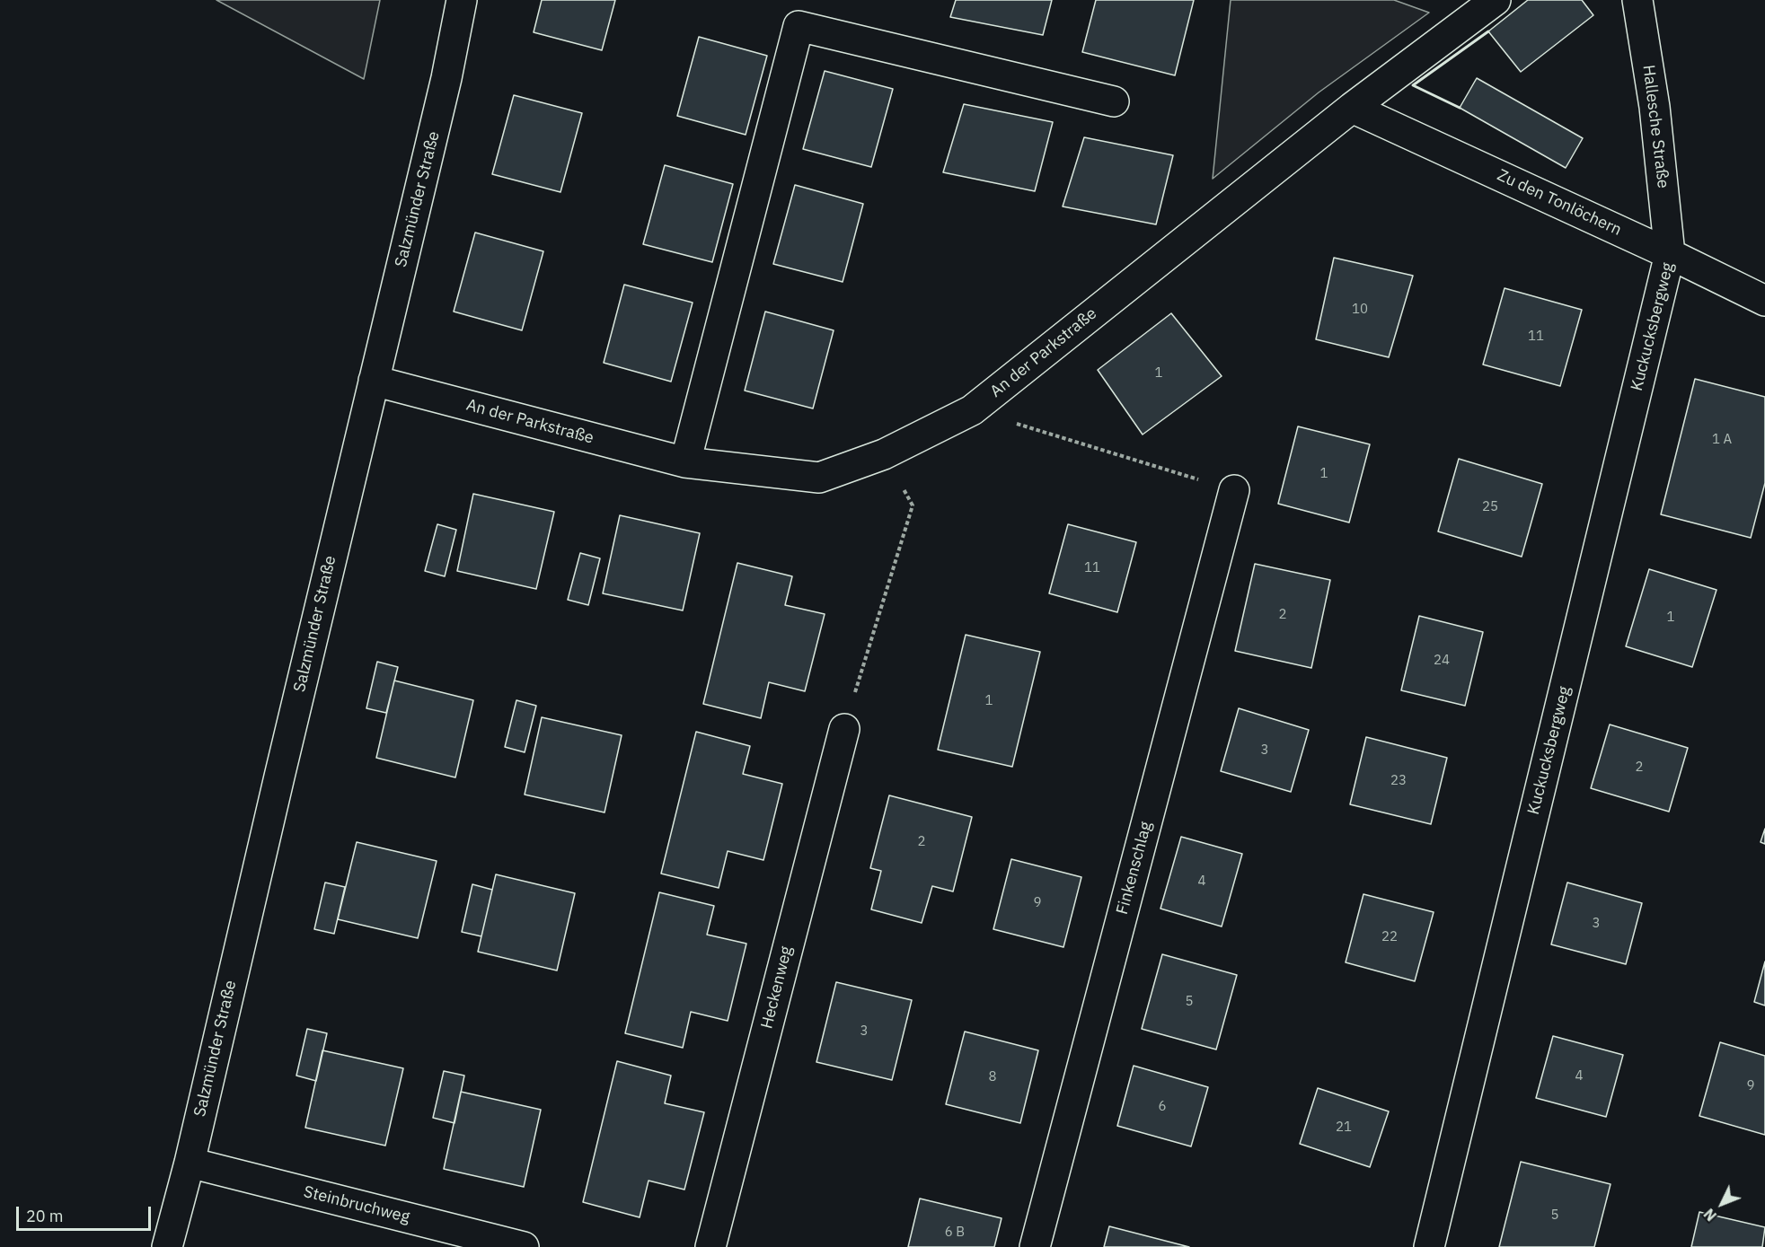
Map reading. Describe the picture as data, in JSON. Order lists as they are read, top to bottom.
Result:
{
  "streets": {
    "street": [
      "Hallesche Straße",
      "Salzmünder Straße",
      "Zu den Tonlöchern",
      "Kuckucksbergweg",
      "An der Parkstraße",
      "Finkenschlag",
      "Heckenweg",
      "Steinbruchweg"
    ]
  },
  "crossings": [
    ["Hallesche Straße", "Zu den Tonlöchern"],
    ["Hallesche Straße", "Kuckucksbergweg"],
    ["Salzmünder Straße", "An der Parkstraße"],
    ["Salzmünder Straße", "Steinbruchweg"],
    ["Zu den Tonlöchern", "Kuckucksbergweg"],
    ["Zu den Tonlöchern", "An der Parkstraße"]
  ],
  "house_numbers": [
    "10",
    "11",
    "1",
    "1 A",
    "1",
    "25",
    "11",
    "2",
    "1",
    "24",
    "1",
    "3",
    "2",
    "23",
    "2",
    "4",
    "9",
    "3",
    "22",
    "5",
    "3",
    "4",
    "8",
    "9",
    "6",
    "21",
    "5",
    "6 B"
  ],
  "scale_bar": "20 m",
  "north": "bottom left"
}
